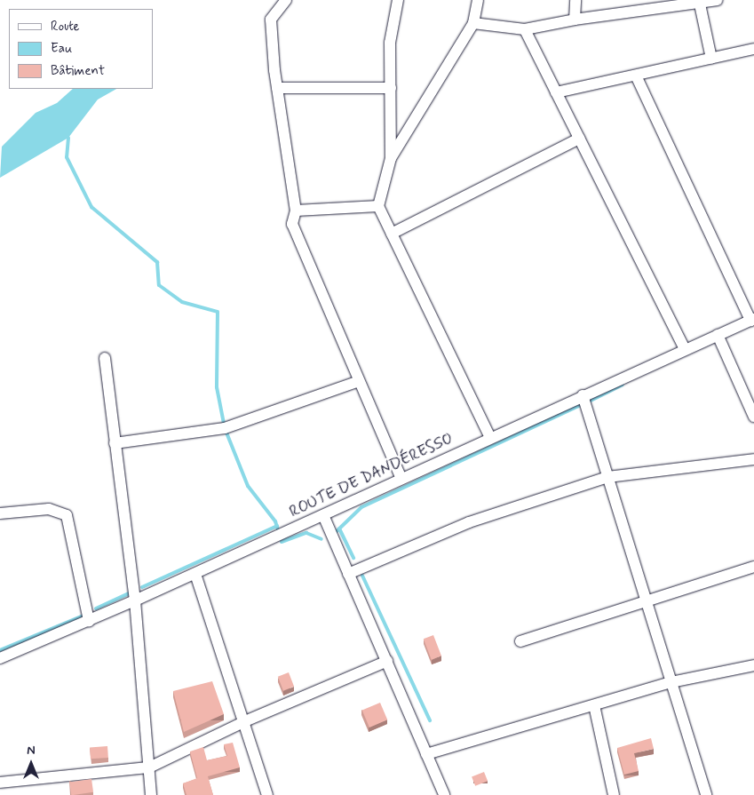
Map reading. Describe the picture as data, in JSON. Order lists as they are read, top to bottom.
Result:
{
  "streets": {
    "street": ["ROUTE DE DANDÉRESSO"]
  },
  "legend": ["Route", "Eau", "Bâtiment"],
  "north": "top"
}
